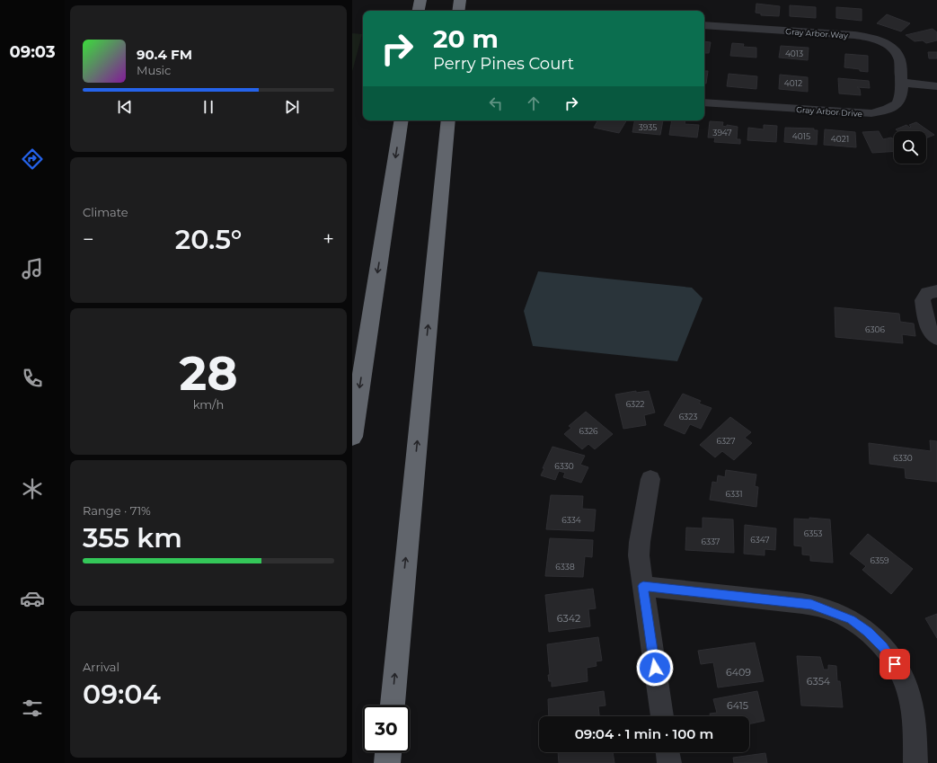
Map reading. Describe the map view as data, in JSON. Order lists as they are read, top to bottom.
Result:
{
  "streets": {
    "street": ["Gray Arbor Way", "Gray Arbor Drive"]
  },
  "crossings": [
    ["Gray Arbor Way", "Gray Arbor Drive"]
  ],
  "house_numbers": [
    "4013",
    "4012",
    "3935",
    "3947",
    "4015",
    "4021",
    "6306",
    "6322",
    "6323",
    "6326",
    "6327",
    "6330",
    "6330",
    "6331",
    "6334",
    "6353",
    "6347",
    "6337",
    "6359",
    "6338",
    "6342",
    "6409",
    "6354",
    "6415"
  ],
  "page": {
    "tabs": "09:03",
    "turn": ["20 m", "Perry Pines Court"],
    "song": ["90.4 FM", "Music"],
    "tile": [
      "Climate",
      ["28", "km/h"],
      ["Range · 71%", "355 km"],
      ["Arrival", "09:04"]
    ],
    "heat": ["−", "20.5°", "+"],
    "limit": "30",
    "trip": "09:04 · 1 min · 100 m"
  }
}
